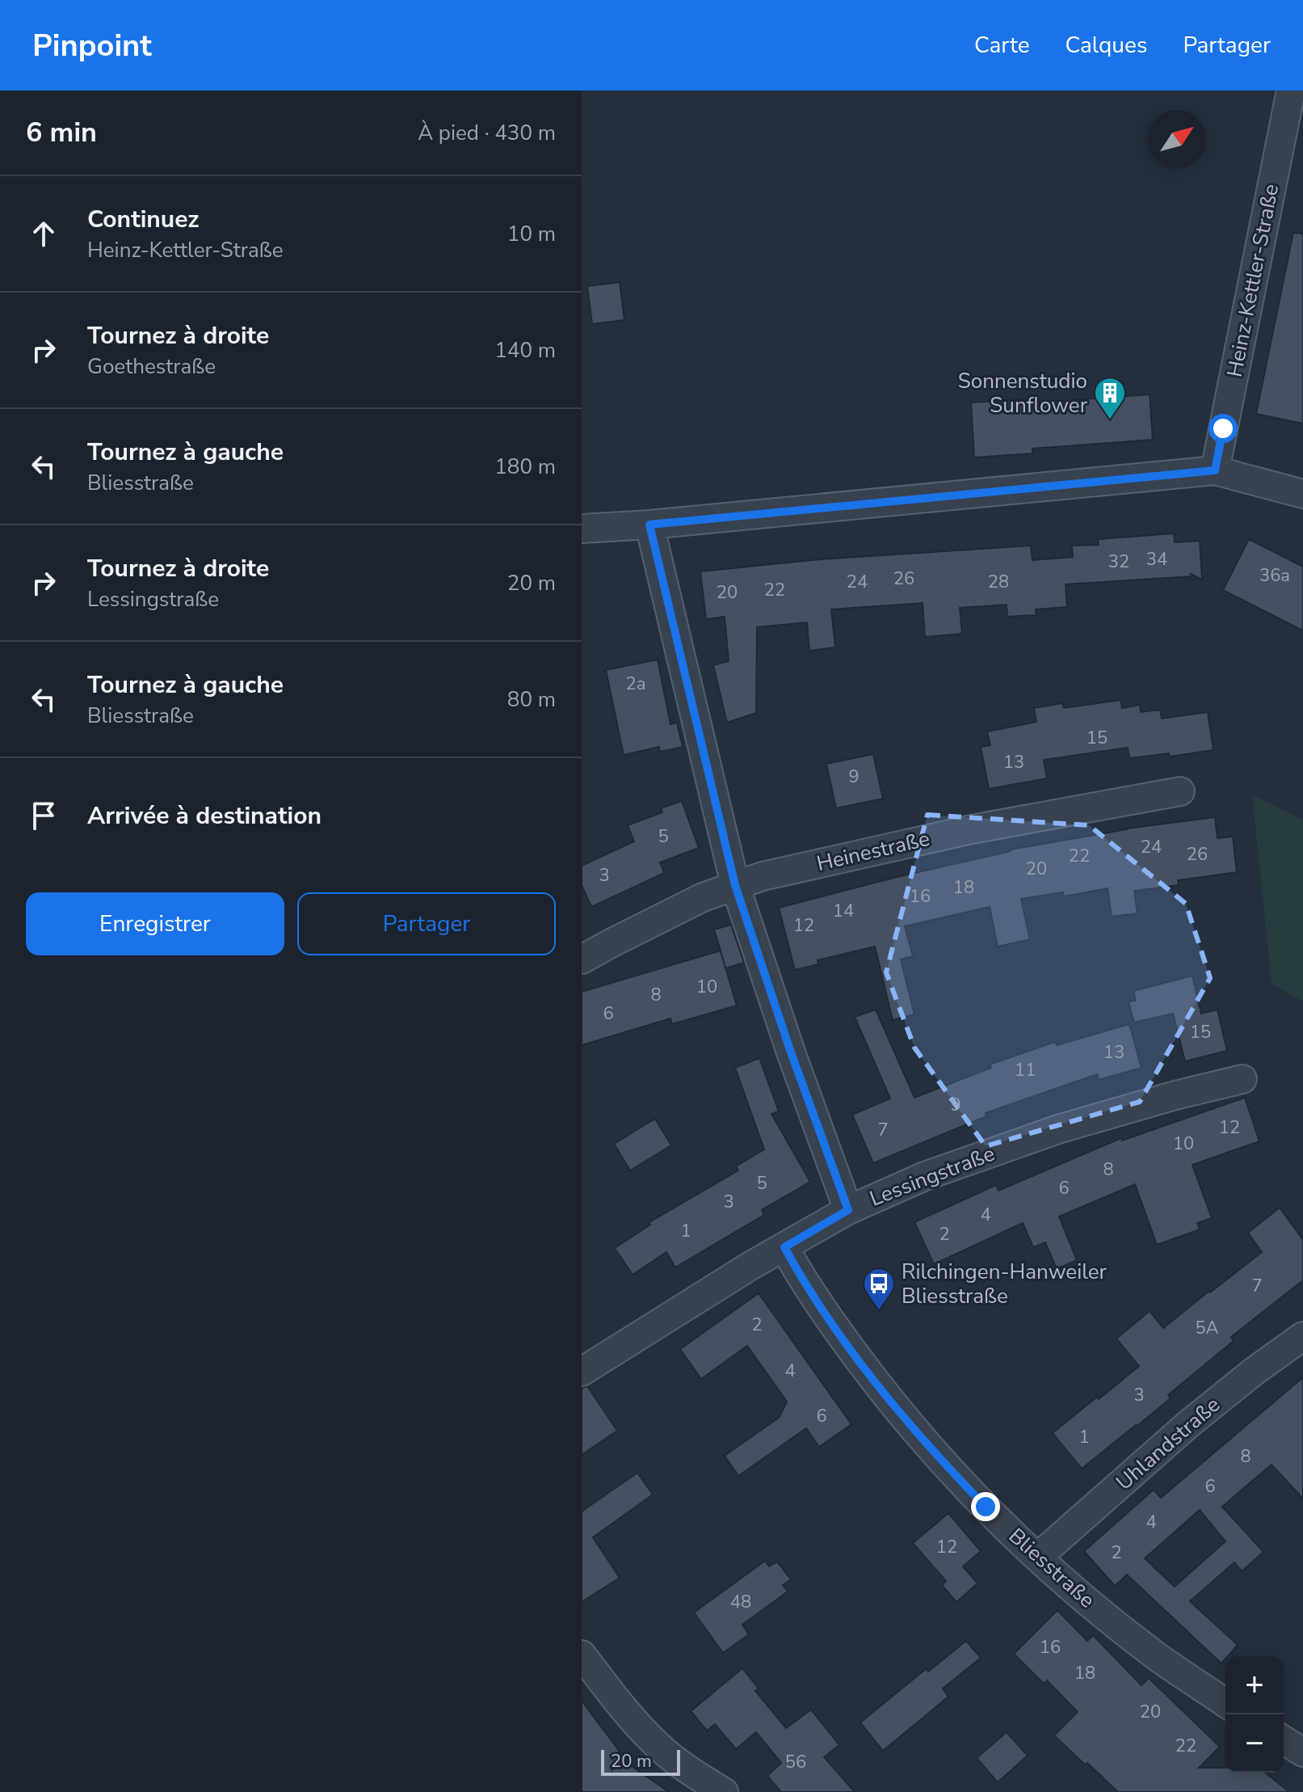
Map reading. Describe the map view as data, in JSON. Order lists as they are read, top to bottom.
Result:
{
  "streets": {
    "street": [
      "Heinz-Kettler-Straße",
      "Heinestraße",
      "Lessingstraße",
      "Uhlandstraße",
      "Bliesstraße"
    ]
  },
  "crossings": [
    ["Lessingstraße", "Bliesstraße"],
    ["Uhlandstraße", "Bliesstraße"]
  ],
  "places": {
    "building": ["Sonnenstudio Sunflower"],
    "bus stop": ["Rilchingen-Hanweiler Bliesstraße"]
  },
  "house_numbers": [
    "34",
    "32",
    "36a",
    "26",
    "24",
    "28",
    "22",
    "20",
    "2a",
    "15",
    "13",
    "9",
    "5",
    "24",
    "26",
    "22",
    "20",
    "3",
    "18",
    "16",
    "14",
    "12",
    "10",
    "8",
    "6",
    "15",
    "13",
    "11",
    "9",
    "12",
    "7",
    "10",
    "8",
    "5",
    "6",
    "3",
    "4",
    "1",
    "2",
    "7",
    "2",
    "5A",
    "4",
    "3",
    "6",
    "1",
    "8",
    "6",
    "4",
    "12",
    "2",
    "48",
    "16",
    "18",
    "20",
    "22",
    "56"
  ],
  "scale_bar": "20 m",
  "north": "top right",
  "page": {
    "header": "Pinpoint",
    "nav": ["Carte", "Calques", "Partager"],
    "heading": ["6 min", "À pied · 430 m"],
    "list": [
      ["Continuez", "Heinz-Kettler-Straße", "10 m"],
      ["Tournez à droite", "Goethestraße", "140 m"],
      ["Tournez à gauche", "Bliesstraße", "180 m"],
      ["Tournez à droite", "Lessingstraße", "20 m"],
      ["Tournez à gauche", "Bliesstraße", "80 m"],
      "Arrivée à destination"
    ],
    "buttons": ["Enregistrer", "Partager"],
    "map_buttons": ["+", "−"],
    "scale": "20 m"
  }
}
